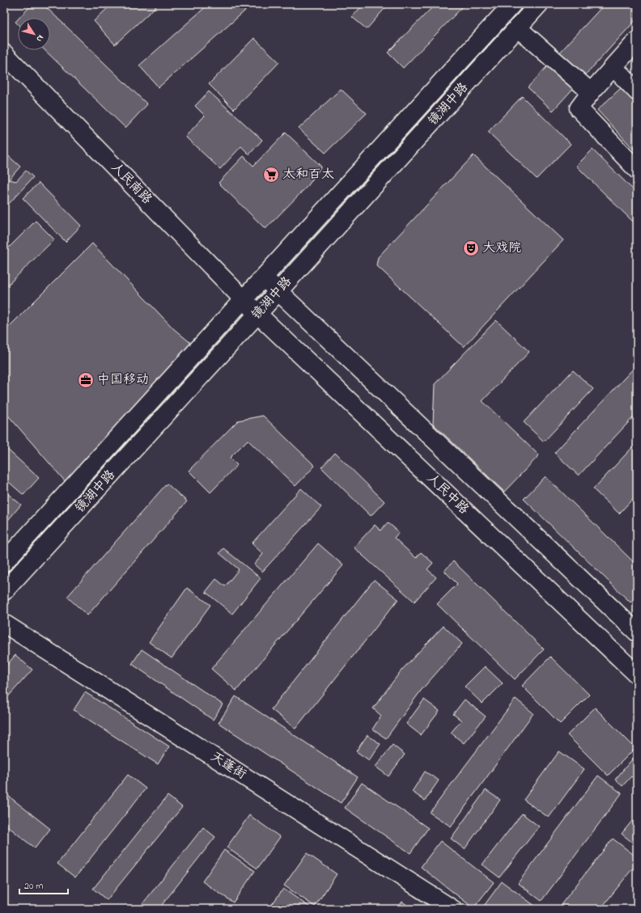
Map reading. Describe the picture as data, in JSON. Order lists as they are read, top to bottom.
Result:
{
  "streets": {
    "main road": [
      "镜湖中路",
      "人民南路",
      "人民中路",
      "天蓬街"
    ]
  },
  "crossings": [
    ["镜湖中路", "人民南路"],
    ["镜湖中路", "人民中路"],
    ["人民南路", "人民中路"]
  ],
  "places": {
    "supermarket": ["太和百太"],
    "theatre": ["大戏院"],
    "office": ["中国移动"]
  },
  "scale_bar": "20 m",
  "north": "bottom right"
}
